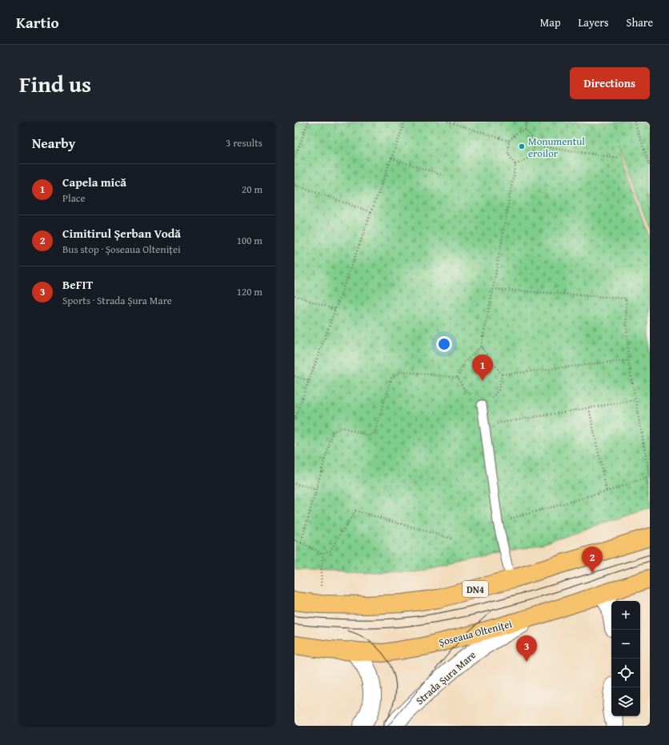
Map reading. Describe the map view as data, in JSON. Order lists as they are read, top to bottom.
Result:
{
  "streets": {
    "main road": ["DN4", "Șoseaua Olteniței"],
    "street": ["Strada Șura Mare"]
  },
  "crossings": [
    ["Șoseaua Olteniței", "Strada Șura Mare"]
  ],
  "places": ["Monumentul eroilor"],
  "page": {
    "header": "Kartio",
    "nav": ["Map", "Layers", "Share"],
    "title": "Find us",
    "buttons": "Directions",
    "heading": ["Nearby", "3 results"],
    "list": [
      {
        "mark": "1",
        "name": "Capela mică",
        "note": "Place",
        "value": "20 m"
      },
      {
        "mark": "2",
        "name": "Cimitirul Șerban Vodă",
        "note": "Bus stop · Șoseaua Olteniței",
        "value": "100 m"
      },
      {
        "mark": "3",
        "name": "BeFIT",
        "note": "Sports · Strada Șura Mare",
        "value": "120 m"
      }
    ],
    "pins": ["1", "2", "3"],
    "map_buttons": ["+", "−"]
  }
}
